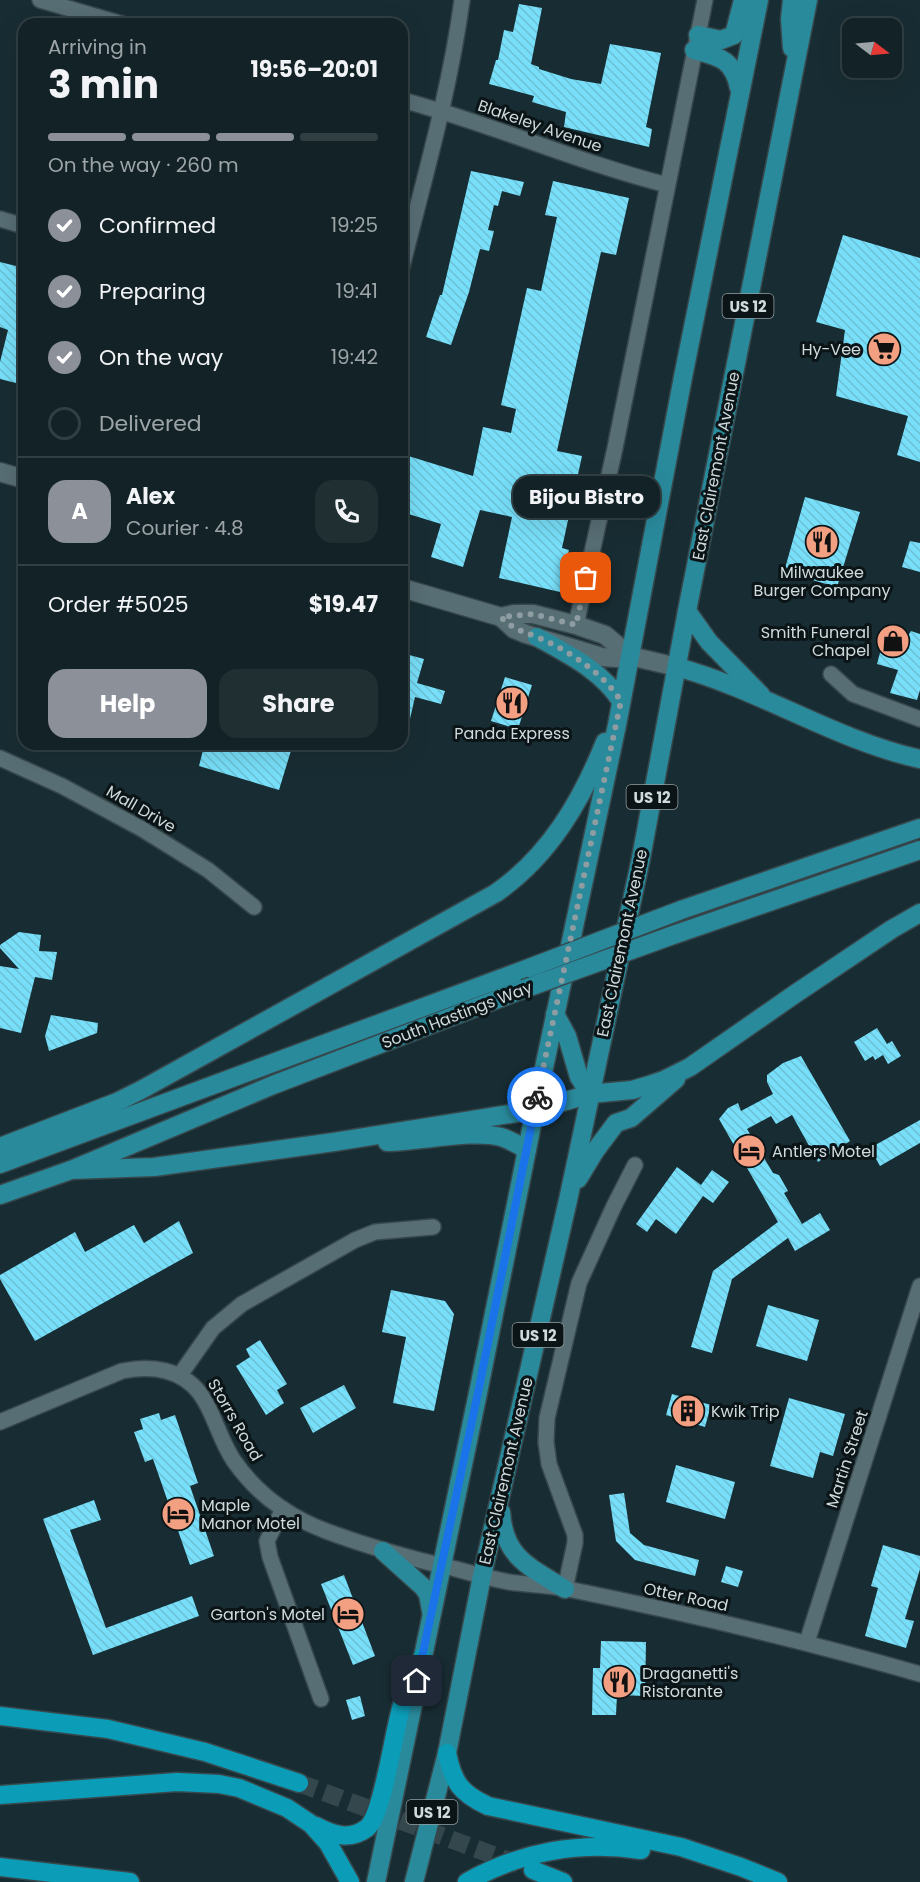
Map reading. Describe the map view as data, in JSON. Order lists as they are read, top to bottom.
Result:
{
  "streets": {
    "main road": ["US 12", "East Clairemont Avenue", "South Hastings Way"],
    "street": [
      "Blakeley Avenue",
      "Mall Drive",
      "Storrs Road",
      "Martin Street",
      "Otter Road"
    ]
  },
  "crossings": [
    ["US 12", "Storrs Road"],
    ["US 12", "Otter Road"],
    ["East Clairemont Avenue", "Otter Road"],
    ["Storrs Road", "Otter Road"],
    ["Martin Street", "Otter Road"]
  ],
  "places": {
    "supermarket": ["Hy-Vee"],
    "restaurant": ["Milwaukee Burger Company", "Panda Express", "Draganetti's Ristorante"],
    "other": ["Bijou Bistro"],
    "shop": ["Smith Funeral Chapel"],
    "hotel": ["Antlers Motel", "Maple Manor Motel", "Garton's Motel"],
    "building": ["Kwik Trip"]
  },
  "north": "right",
  "page": {
    "heading": ["3 min", "Arriving in", "19:56–20:01"],
    "panel": [
      "Alex",
      "Courier · 4.8",
      "Order #5025",
      "$19.47"
    ],
    "bar": "On the way · 260 m",
    "list": [
      ["Confirmed", "19:25"],
      ["Preparing", "19:41"],
      ["On the way", "19:42"],
      "Delivered"
    ],
    "bubble": "Bijou Bistro",
    "round": "A",
    "buttons": ["Help", "Share"]
  }
}
